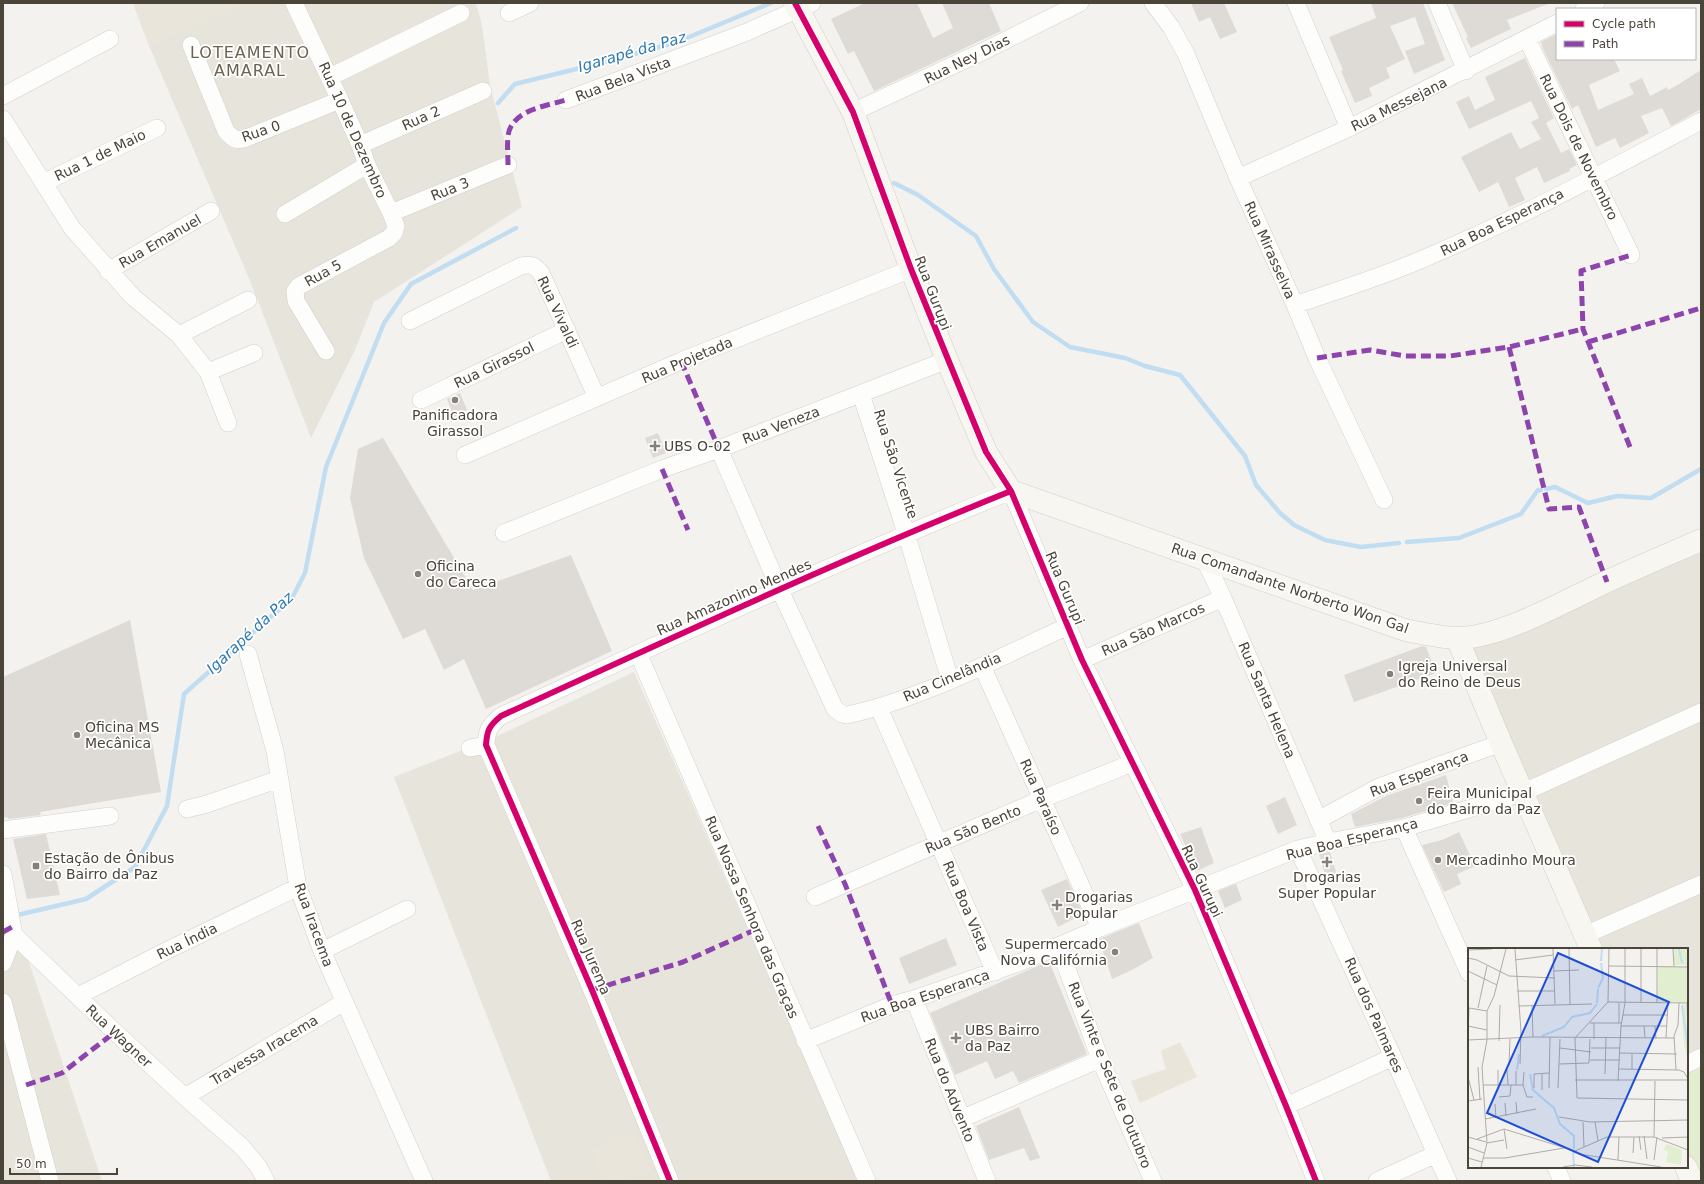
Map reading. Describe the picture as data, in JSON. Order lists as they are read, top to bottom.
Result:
{
  "streets": {
    "street": [
      "Rua Ney Dias",
      "Rua Bela Vista",
      "Rua Messejana",
      "Rua 2",
      "Rua 10 de Dezembro",
      "Rua 0",
      "Rua Dois de Novembro",
      "Rua 1 de Maio",
      "Rua 3",
      "Rua Boa Esperança",
      "Rua Emanuel",
      "Rua Mirasselva",
      "Rua 5",
      "Rua Gurupi",
      "Rua Vivaldi",
      "Rua Projetada",
      "Rua Girassol",
      "Rua Veneza",
      "Rua São Vicente",
      "Rua Comandante Norberto Won Gal",
      "Rua Amazonino Mendes",
      "Rua São Marcos",
      "Rua Cinelândia",
      "Rua Santa Helena",
      "Rua Esperança",
      "Rua Paraíso",
      "Rua São Bento",
      "Rua Boa Vista",
      "Rua Nossa Senhora das Graças",
      "Rua Iracema",
      "Rua Índia",
      "Rua Jurema",
      "Rua dos Palmares",
      "Rua Wagner",
      "Travessa Iracema",
      "Rua Vinte e Sete de Outubro",
      "Rua do Advento"
    ]
  },
  "crossings": [
    ["Rua Ney Dias", "Rua Gurupi"],
    ["Rua Bela Vista", "Rua Gurupi"],
    ["Rua Messejana", "Rua Dois de Novembro"],
    ["Rua Messejana", "Rua Mirasselva"],
    ["Rua 2", "Rua 10 de Dezembro"],
    ["Rua 10 de Dezembro", "Rua 0"],
    ["Rua 10 de Dezembro", "Rua 3"],
    ["Rua 10 de Dezembro", "Rua 5"],
    ["Rua Dois de Novembro", "Rua Boa Esperança"],
    ["Rua 3", "Rua 5"],
    ["Rua Boa Esperança", "Rua Mirasselva"],
    ["Rua Boa Esperança", "Rua Gurupi"],
    ["Rua Boa Esperança", "Rua Santa Helena"],
    ["Rua Boa Esperança", "Rua Paraíso"],
    ["Rua Boa Esperança", "Rua Boa Vista"],
    ["Rua Boa Esperança", "Rua Nossa Senhora das Graças"],
    ["Rua Boa Esperança", "Rua dos Palmares"],
    ["Rua Boa Esperança", "Rua Vinte e Sete de Outubro"],
    ["Rua Boa Esperança", "Rua do Advento"],
    ["Rua Gurupi", "Rua Projetada"],
    ["Rua Gurupi", "Rua Veneza"],
    ["Rua Gurupi", "Rua Comandante Norberto Won Gal"],
    ["Rua Gurupi", "Rua Amazonino Mendes"],
    ["Rua Gurupi", "Rua São Marcos"],
    ["Rua Gurupi", "Rua Cinelândia"],
    ["Rua Gurupi", "Rua São Bento"],
    ["Rua Vivaldi", "Rua Projetada"],
    ["Rua Vivaldi", "Rua Girassol"],
    ["Rua Veneza", "Rua São Vicente"],
    ["Rua São Vicente", "Rua Amazonino Mendes"],
    ["Rua São Vicente", "Rua Cinelândia"],
    ["Rua Comandante Norberto Won Gal", "Rua Amazonino Mendes"],
    ["Rua Comandante Norberto Won Gal", "Rua Santa Helena"],
    ["Rua Amazonino Mendes", "Rua Cinelândia"],
    ["Rua Amazonino Mendes", "Rua Nossa Senhora das Graças"],
    ["Rua Amazonino Mendes", "Rua Jurema"],
    ["Rua São Marcos", "Rua Santa Helena"],
    ["Rua Cinelândia", "Rua Paraíso"],
    ["Rua Cinelândia", "Rua Boa Vista"],
    ["Rua Santa Helena", "Rua Esperança"],
    ["Rua Paraíso", "Rua São Bento"],
    ["Rua São Bento", "Rua Boa Vista"],
    ["Rua Iracema", "Rua Índia"],
    ["Rua Iracema", "Travessa Iracema"],
    ["Rua Índia", "Rua Wagner"],
    ["Rua Wagner", "Travessa Iracema"]
  ],
  "districts": ["LOTEAMENTO AMARAL"],
  "water": ["Igarapé da Paz"],
  "places": {
    "other": [
      "Panificadora Girassol",
      "Oficina do Careca",
      "Igreja Universal do Reino de Deus",
      "Oficina MS Mecânica",
      "Feira Municipal do Bairro da Paz",
      "Mercadinho Moura",
      "Supermercado Nova Califórnia"
    ],
    "health": [
      "UBS O-02",
      "Drogarias Super Popular",
      "Drogarias Popular",
      "UBS Bairro da Paz"
    ],
    "transit": ["Estação de Ônibus do Bairro da Paz"]
  },
  "legend": ["Cycle path", "Path"],
  "scale_bar": "50 m"
}
